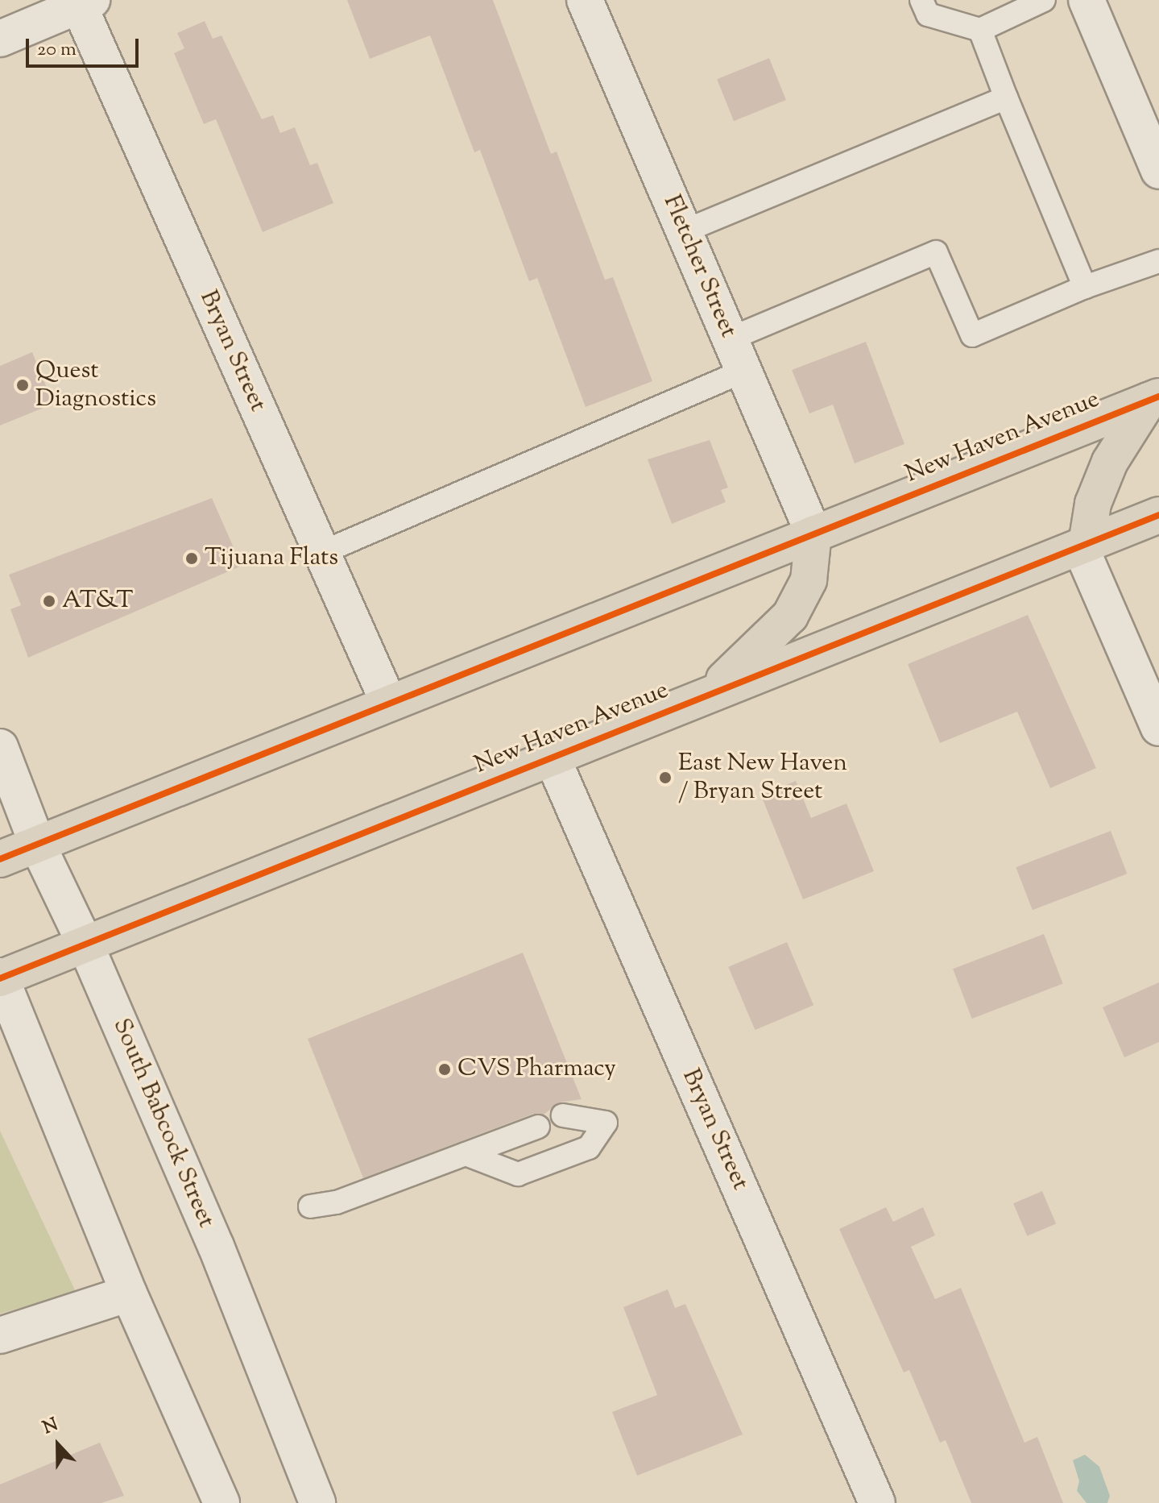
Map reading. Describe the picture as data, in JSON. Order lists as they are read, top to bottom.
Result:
{
  "streets": {
    "main road": ["New Haven Avenue"],
    "street": ["Fletcher Street", "Bryan Street", "South Babcock Street"]
  },
  "crossings": [
    ["Fletcher Street", "New Haven Avenue"],
    ["Bryan Street", "New Haven Avenue"],
    ["New Haven Avenue", "South Babcock Street"]
  ],
  "places": [
    "Quest Diagnostics",
    "Tijuana Flats",
    "AT&T",
    "East New Haven / Bryan Street",
    "CVS Pharmacy"
  ],
  "scale_bar": "20 m",
  "north": "top"
}
